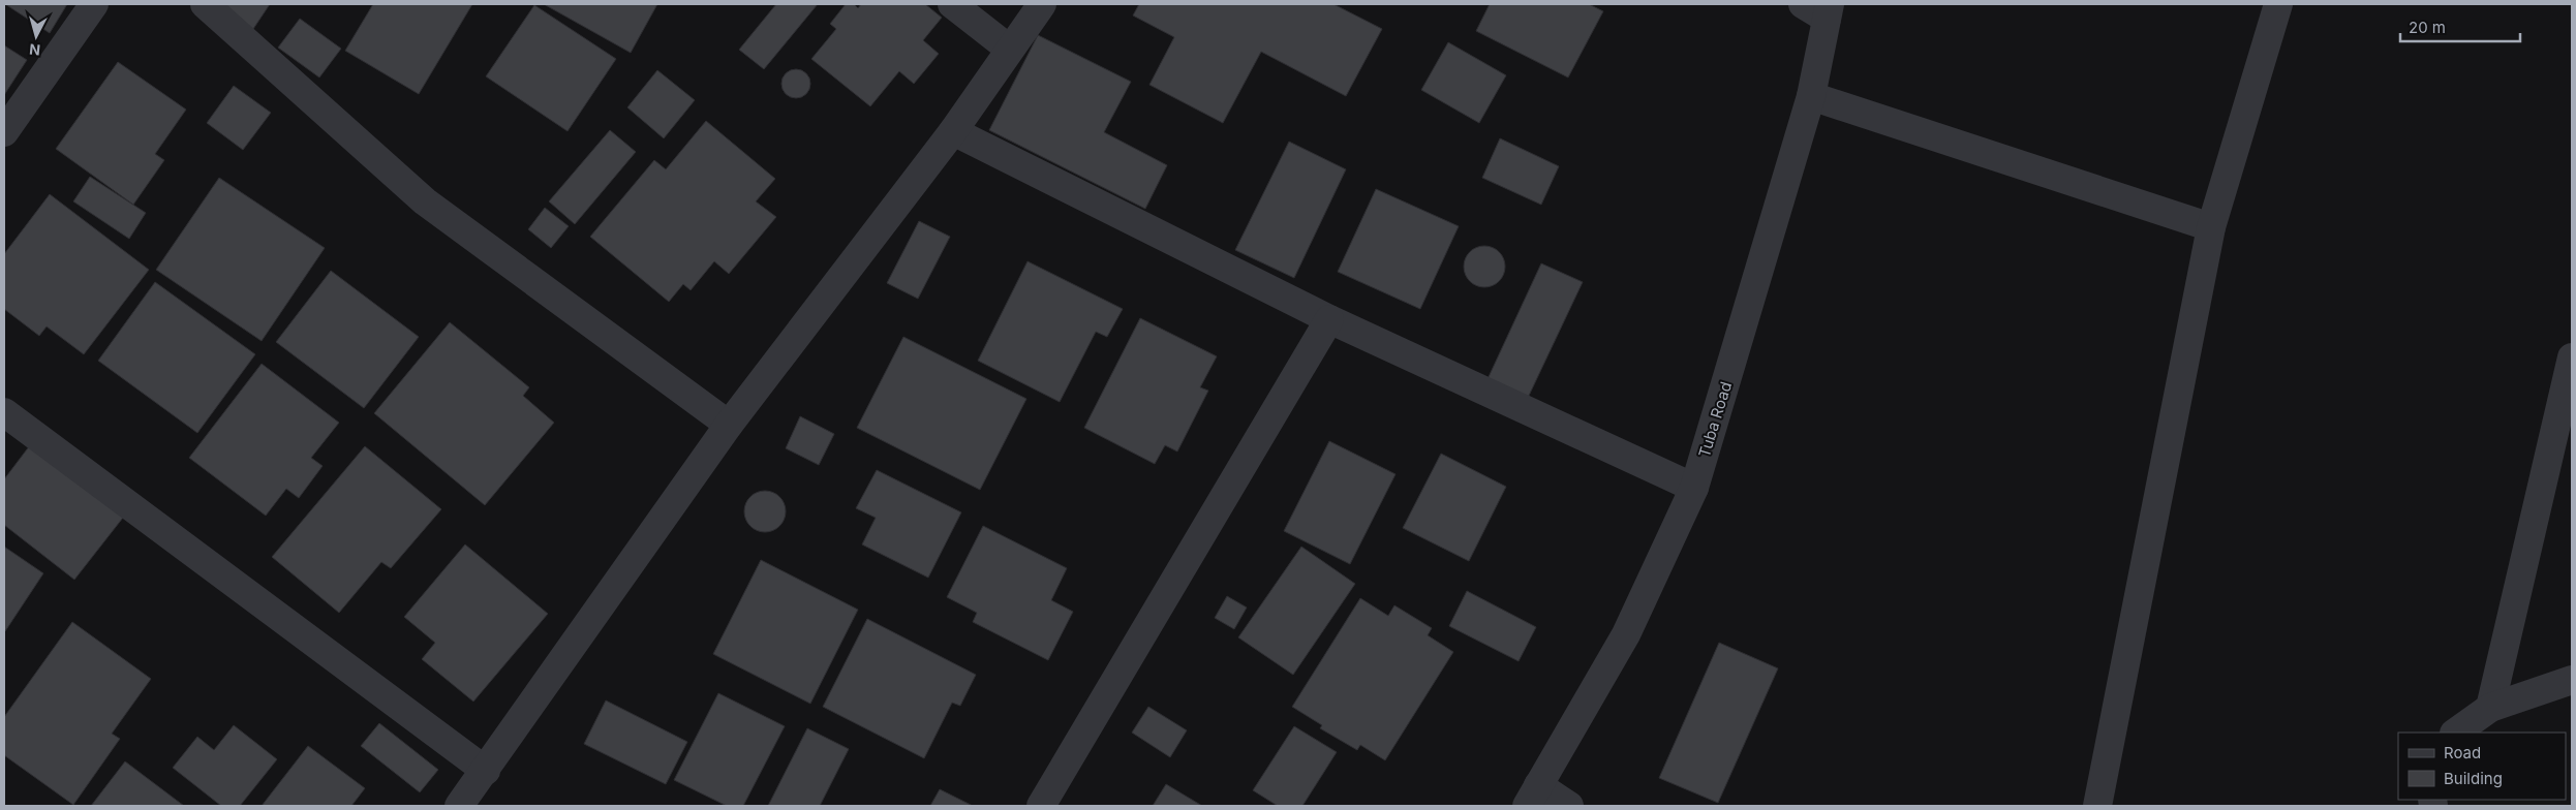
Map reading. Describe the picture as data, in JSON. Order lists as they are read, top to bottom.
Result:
{
  "streets": {
    "street": ["Tuba Road"]
  },
  "legend": ["Road", "Building"],
  "scale_bar": "20 m",
  "north": "bottom"
}
